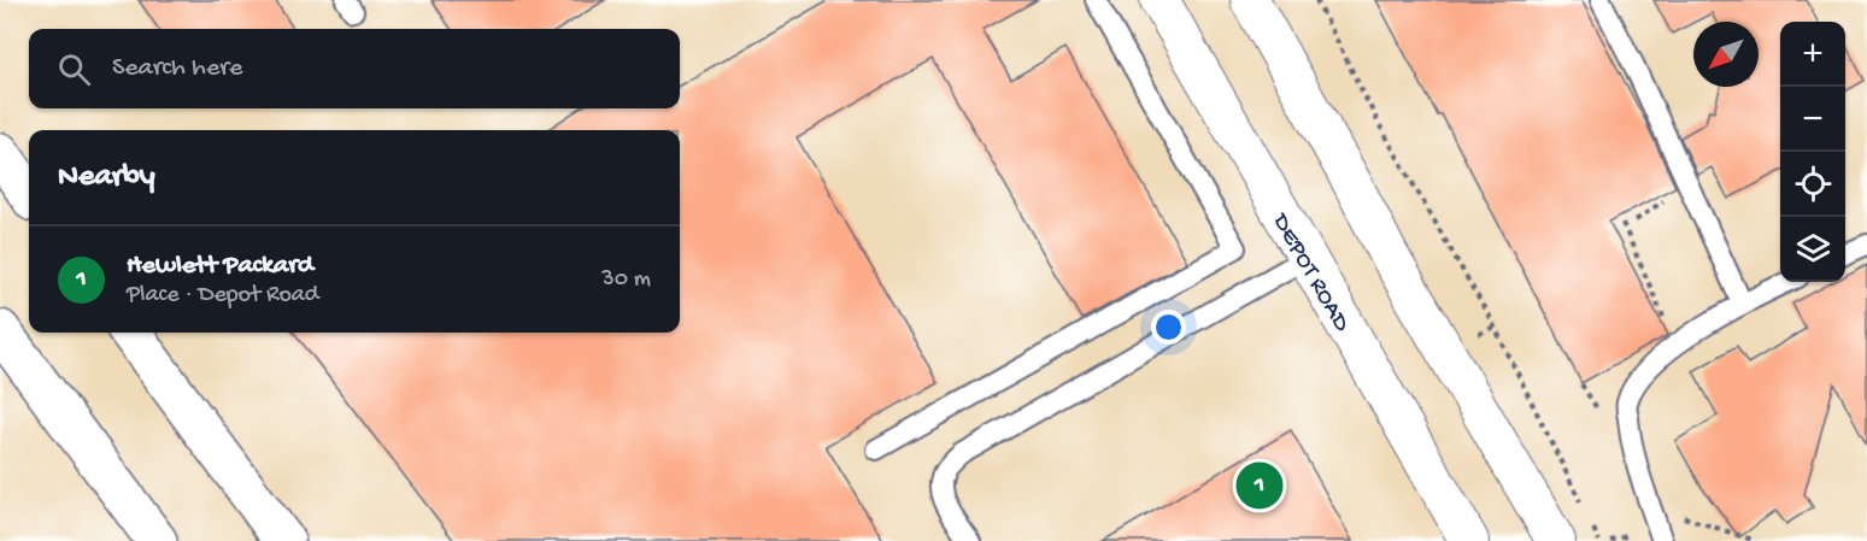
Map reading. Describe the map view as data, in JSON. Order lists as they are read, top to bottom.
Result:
{
  "streets": {
    "street": ["DEPOT ROAD"]
  },
  "north": "bottom left",
  "page": {
    "map_buttons": ["+", "−"],
    "search": "Search here",
    "heading": "Nearby",
    "list": [
      {
        "mark": "1",
        "name": "Hewlett Packard",
        "note": "Place · Depot Road",
        "value": "30 m"
      }
    ],
    "pins": "1"
  }
}
